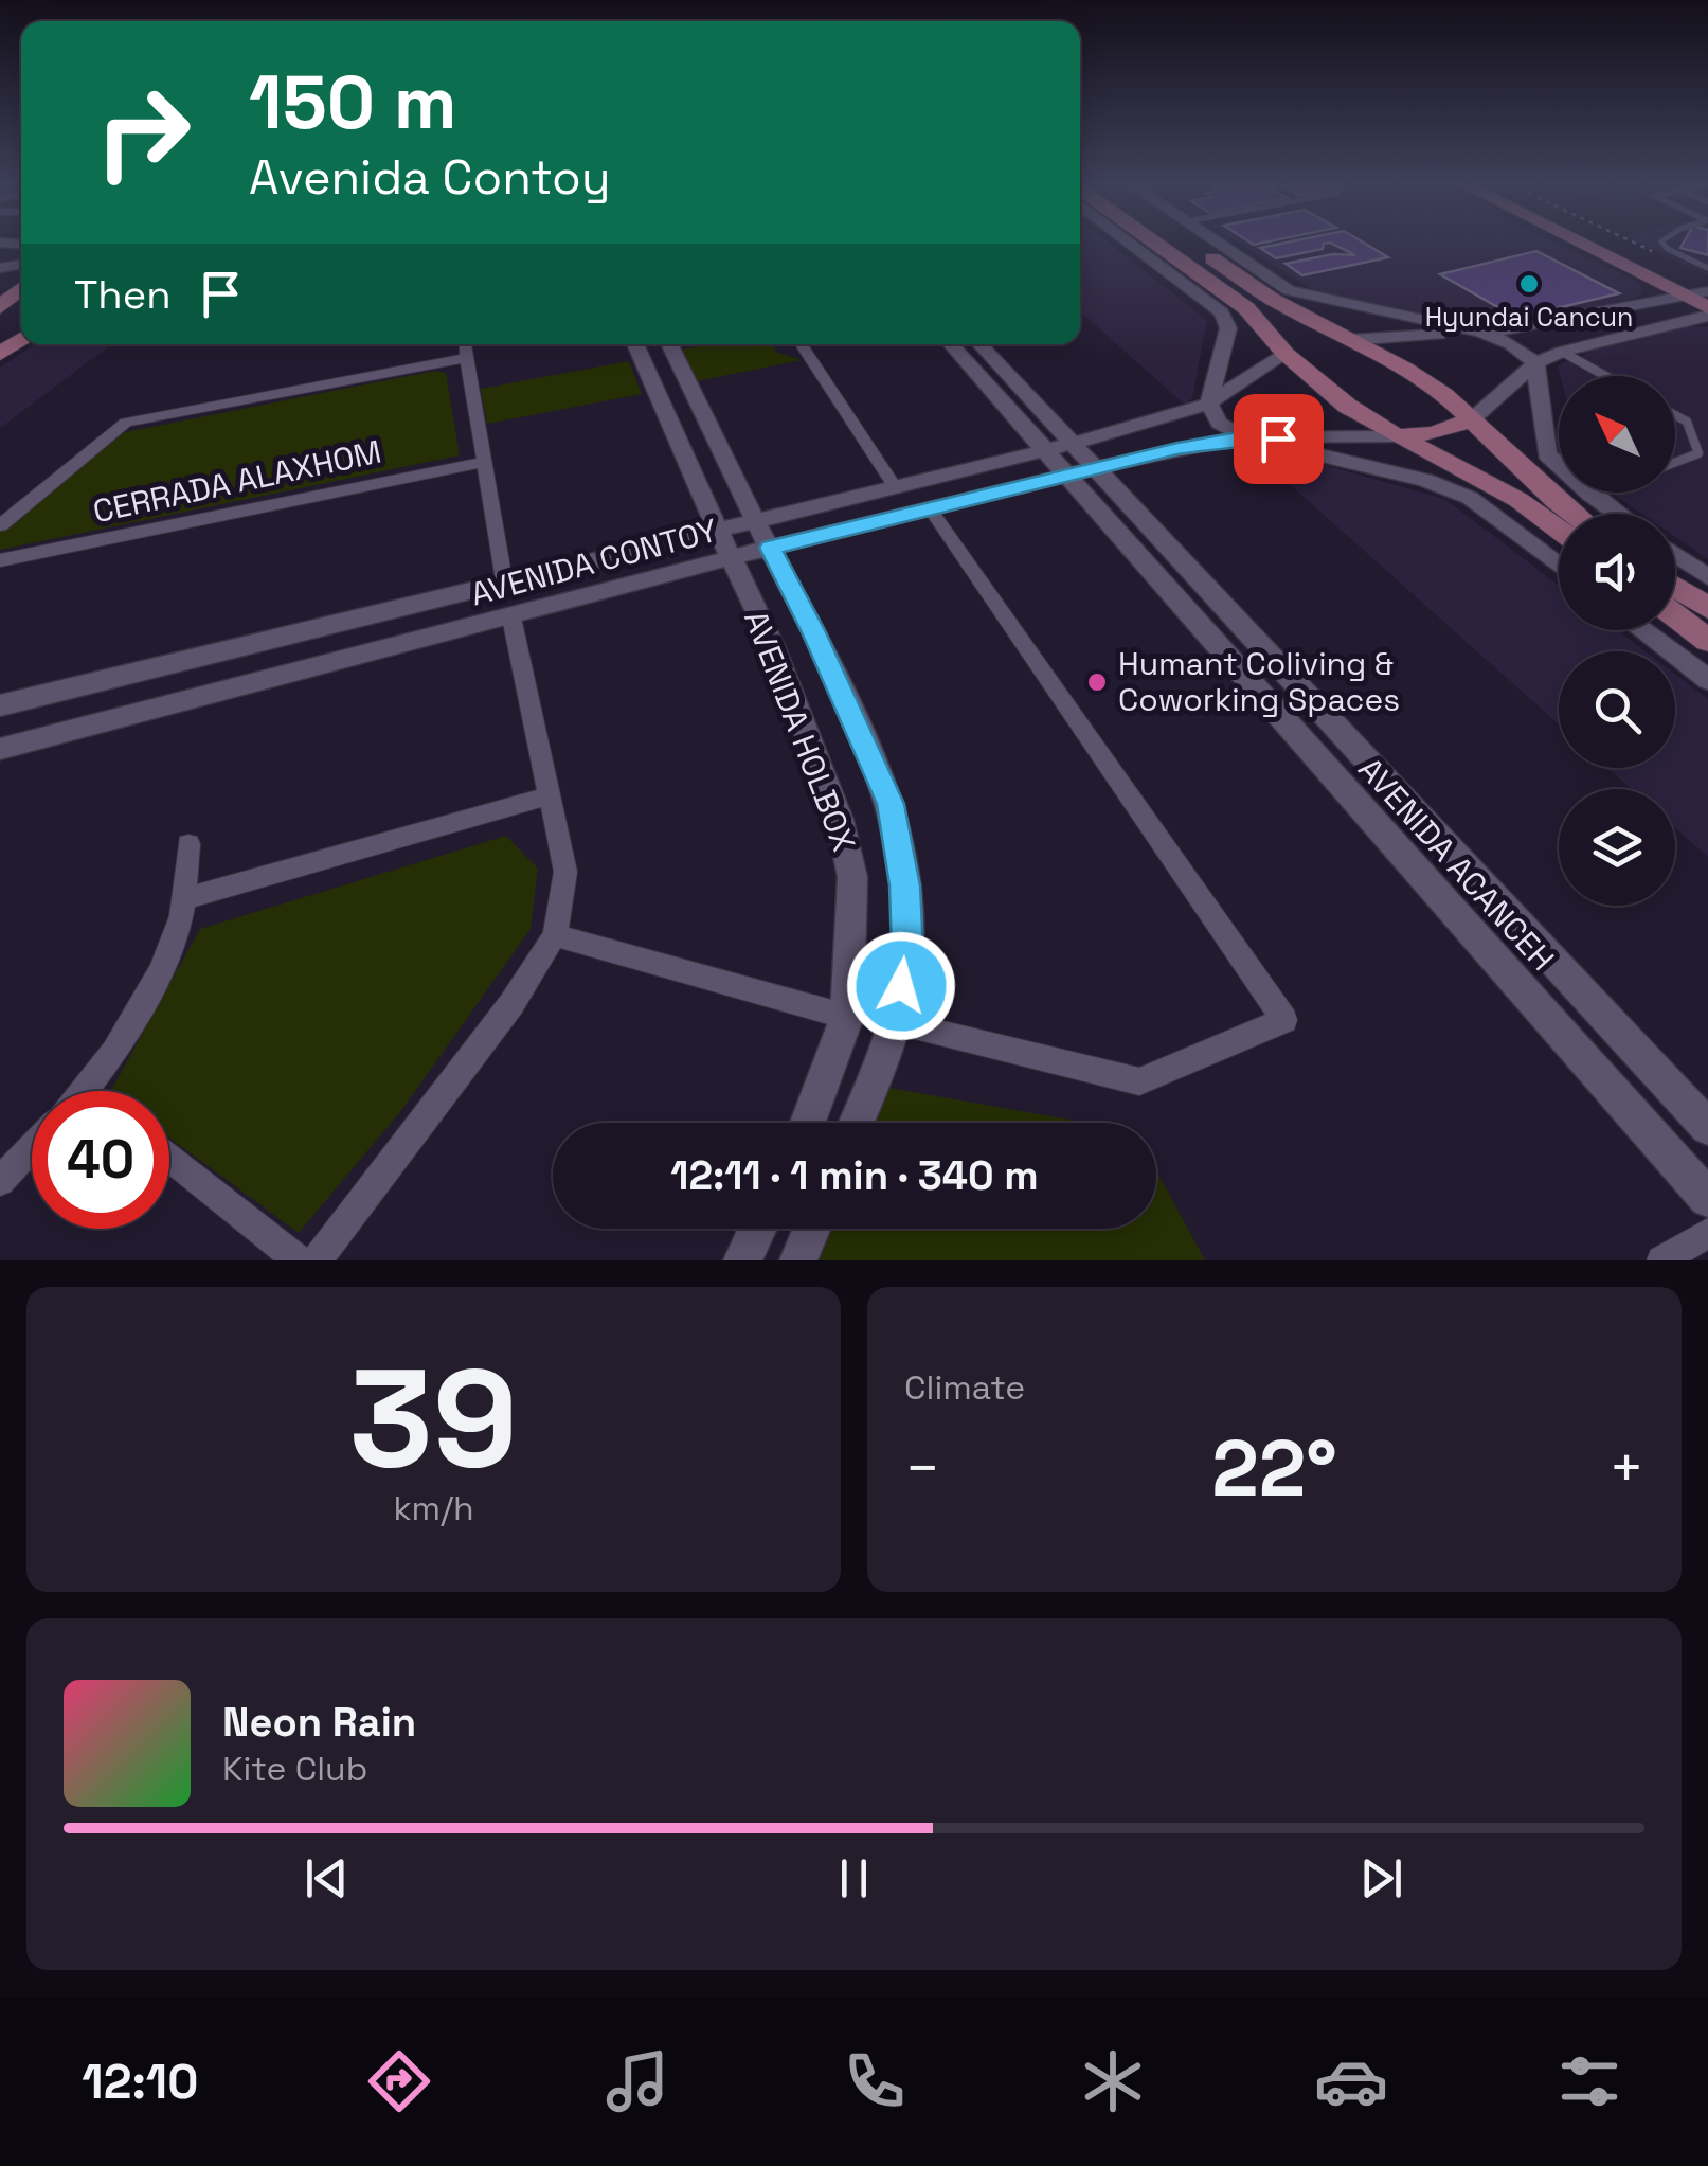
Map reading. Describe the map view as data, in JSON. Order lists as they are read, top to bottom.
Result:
{
  "streets": {
    "street": [
      "CERRADA ALAXHOM",
      "AVENIDA CONTOY",
      "AVENIDA HOLBOX",
      "AVENIDA ACANCEH"
    ]
  },
  "crossings": [
    ["AVENIDA CONTOY", "AVENIDA HOLBOX"],
    ["AVENIDA CONTOY", "AVENIDA ACANCEH"]
  ],
  "places": ["Hyundai Cancun", "Humant Coliving & Coworking Spaces"],
  "north": "top left",
  "page": {
    "turn": ["150 m", "Avenida Contoy"],
    "then": "Then",
    "limit": "40",
    "trip": "12:11 · 1 min · 340 m",
    "tile": [
      ["39", "km/h"],
      "Climate"
    ],
    "heat": ["−", "22°", "+"],
    "song": ["Neon Rain", "Kite Club"],
    "tabs": "12:10"
  }
}
